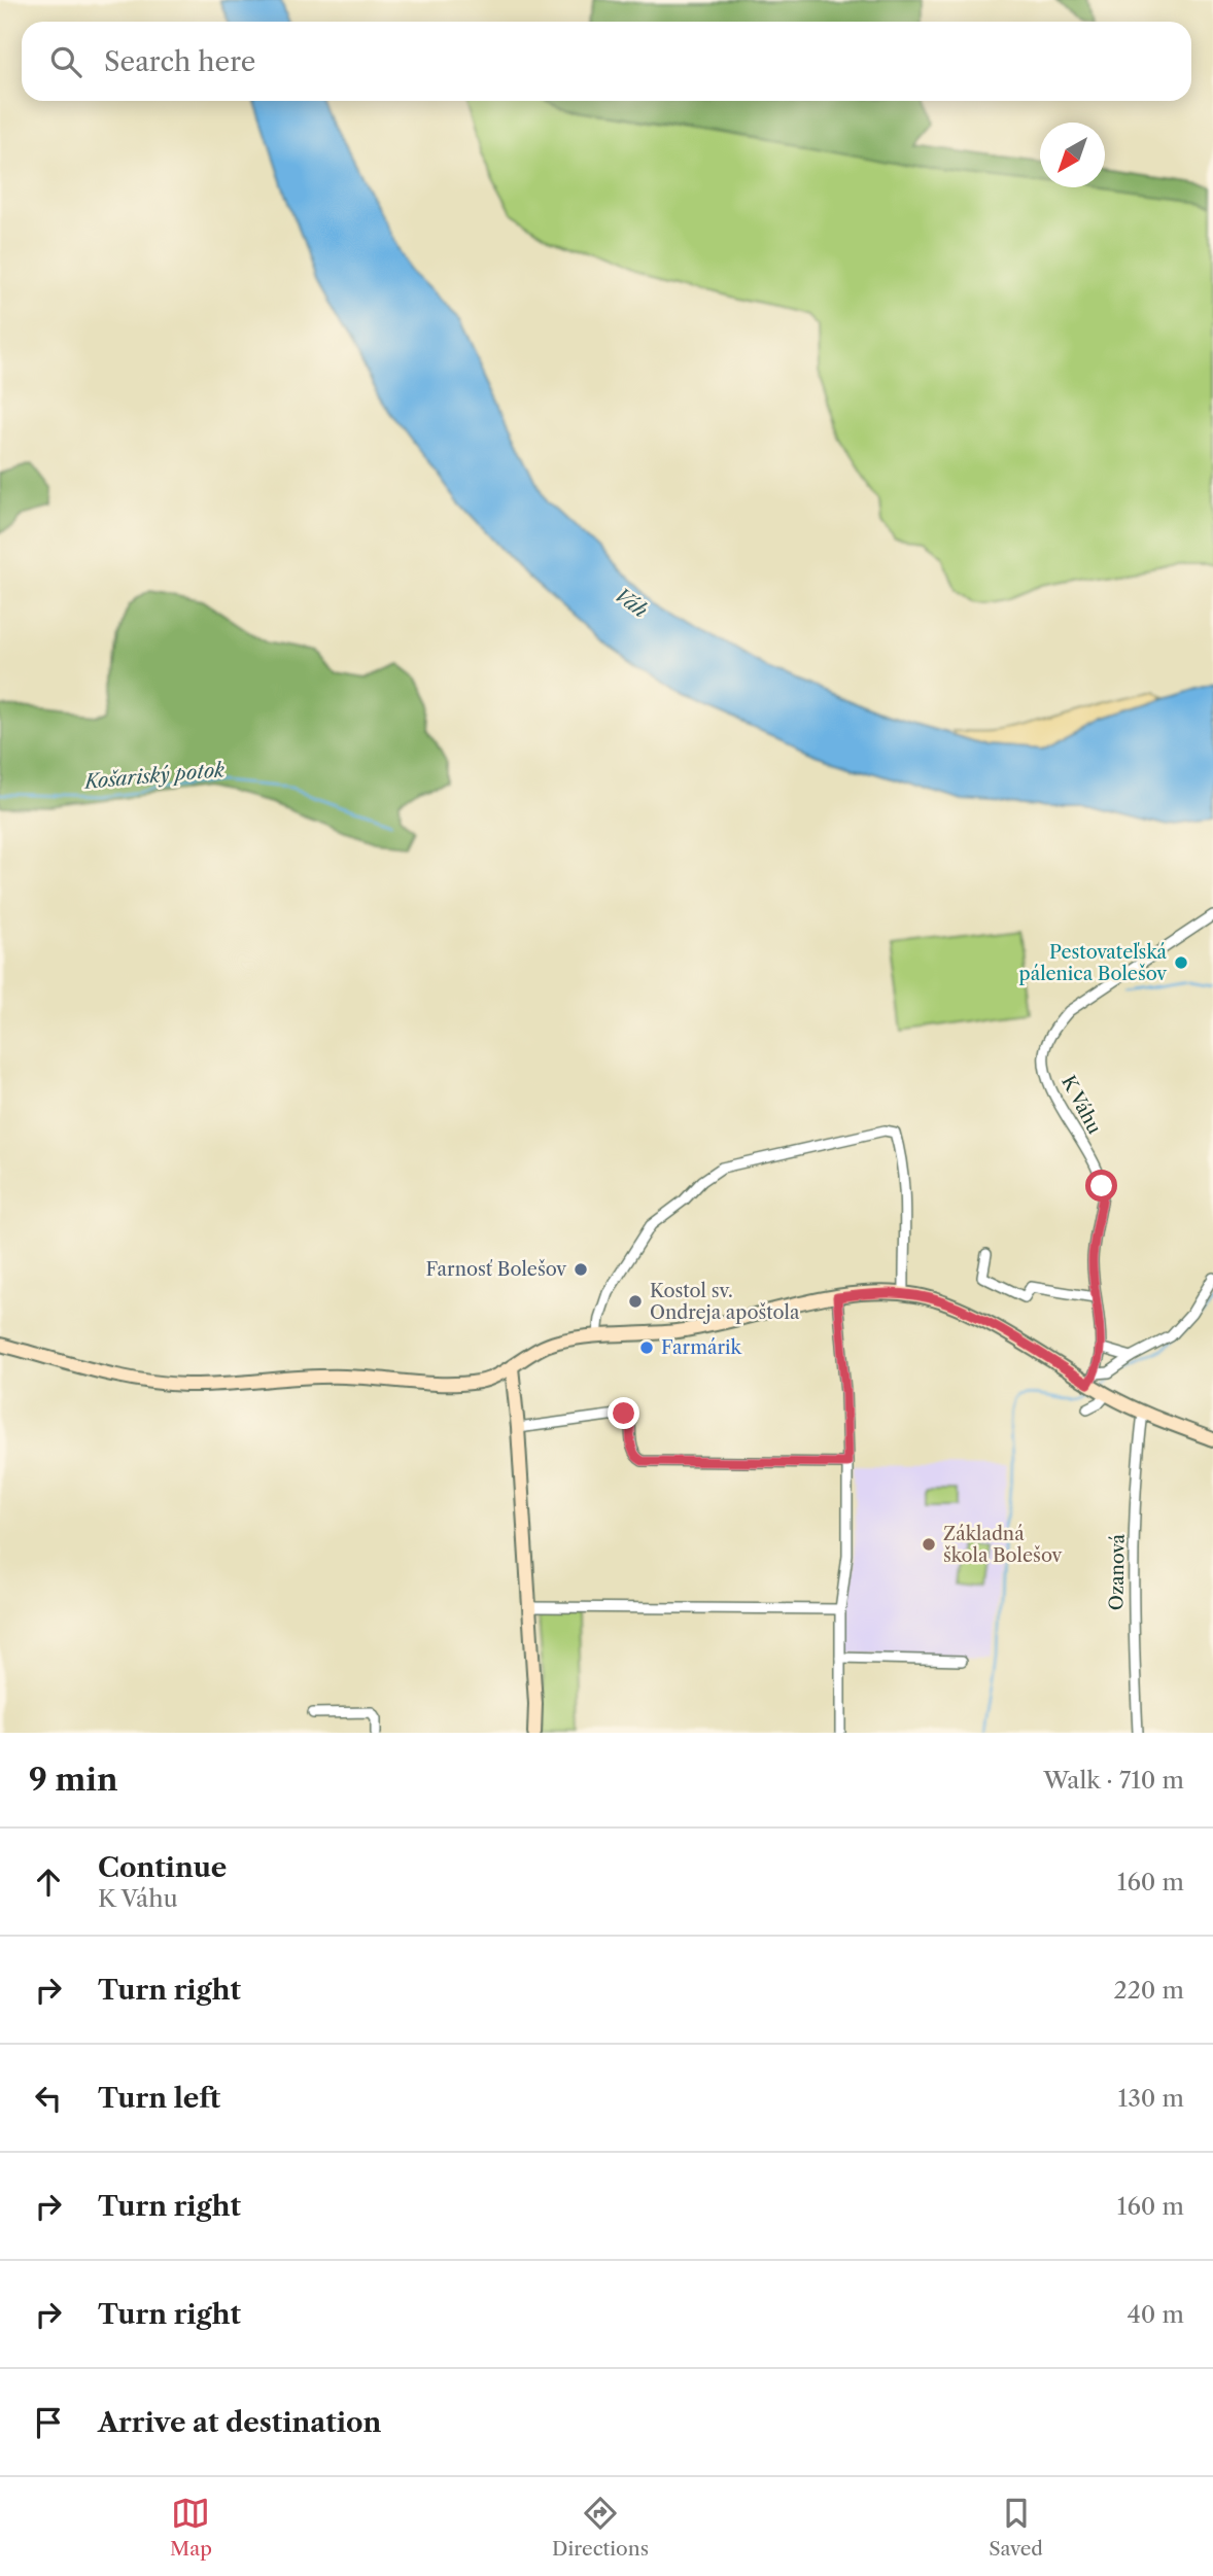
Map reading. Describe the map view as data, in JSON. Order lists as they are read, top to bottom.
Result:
{
  "streets": {
    "street": ["K Váhu", "Ozanová"]
  },
  "water": ["Váh", "Košariský potok"],
  "places": [
    "Pestovateľská pálenica Bolešov",
    "Farnosť Bolešov",
    "Kostol sv. Ondreja apoštola",
    "Farmárik",
    "Základná škola Bolešov"
  ],
  "north": "bottom left",
  "page": {
    "search": "Search here",
    "heading": ["9 min", "Walk · 710 m"],
    "list": [
      ["Continue", "K Váhu", "160 m"],
      ["Turn right", "220 m"],
      ["Turn left", "130 m"],
      ["Turn right", "160 m"],
      ["Turn right", "40 m"],
      "Arrive at destination"
    ],
    "nav": ["Map", "Directions", "Saved"]
  }
}
